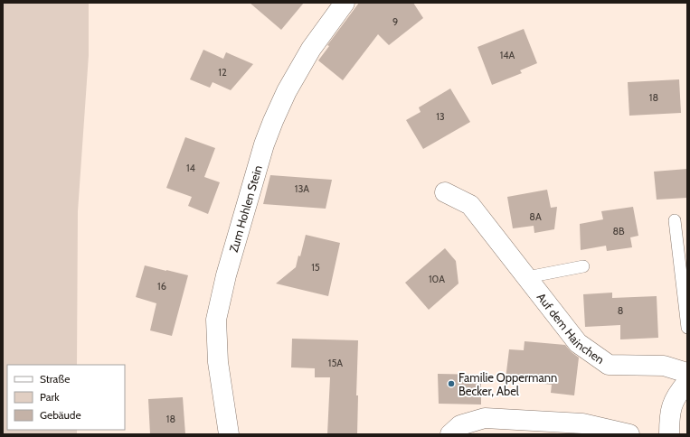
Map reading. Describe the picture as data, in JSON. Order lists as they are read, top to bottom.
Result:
{
  "streets": {
    "street": ["Zum Hohlen Stein", "Auf dem Hainchen"]
  },
  "places": ["Familie Oppermann Becker, Abel"],
  "house_numbers": [
    "9",
    "14A",
    "12",
    "18",
    "13",
    "14",
    "13A",
    "8A",
    "8B",
    "15",
    "10A",
    "16",
    "8",
    "15A",
    "18"
  ],
  "legend": ["Straße", "Park", "Gebäude"]
}
